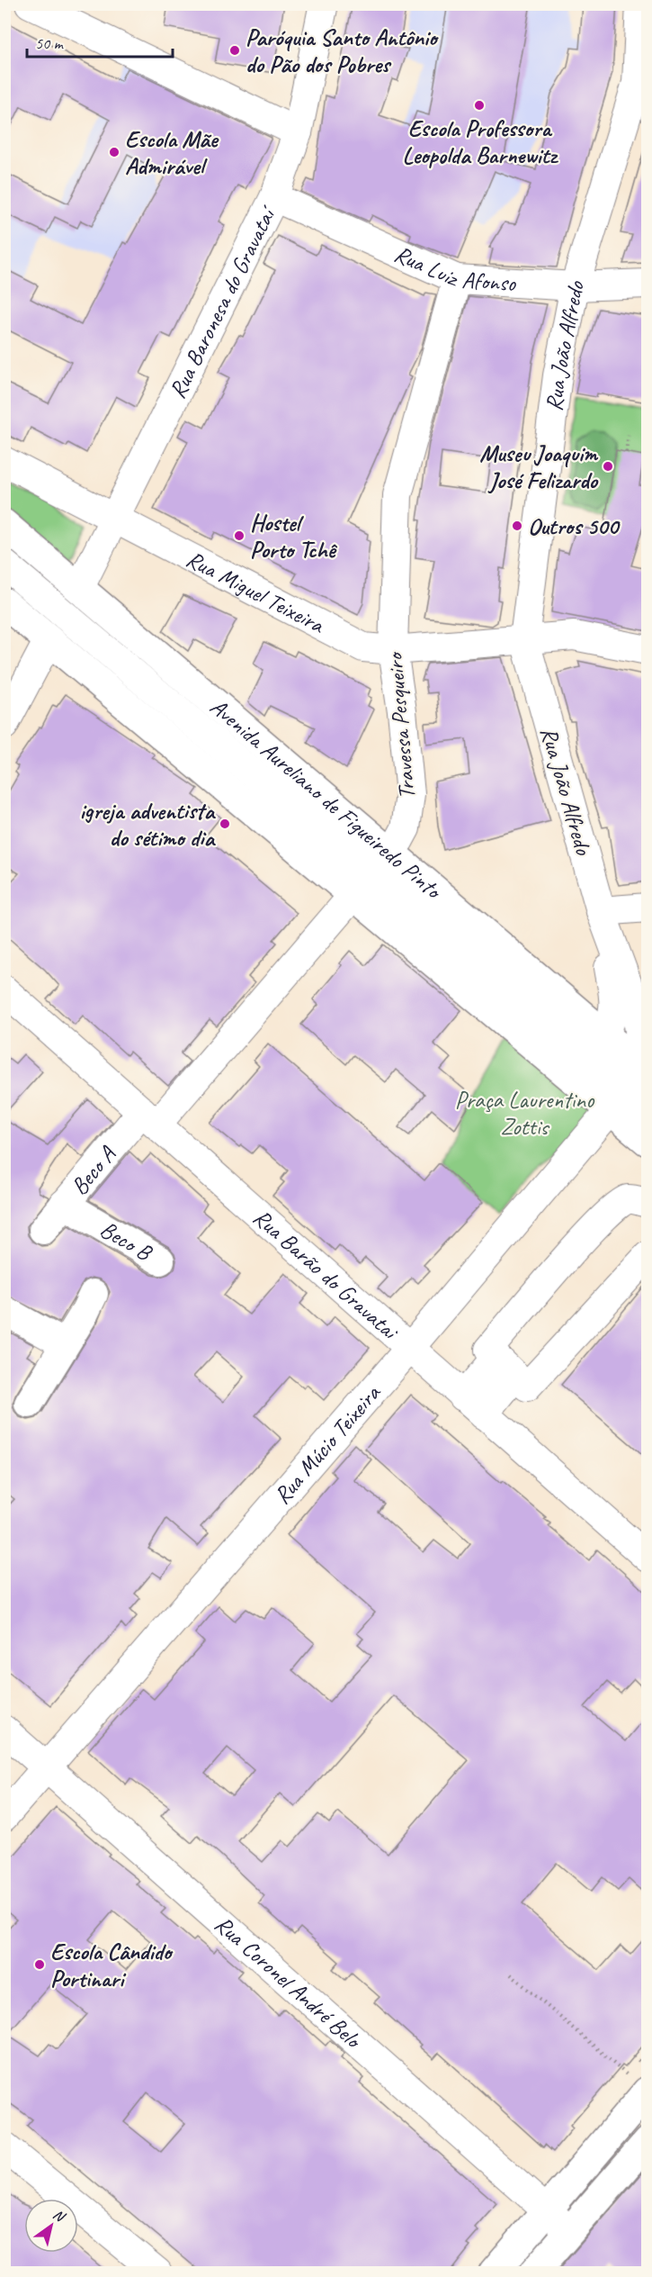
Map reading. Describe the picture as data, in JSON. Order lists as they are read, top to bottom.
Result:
{
  "streets": {
    "main road": ["Avenida Aureliano de Figueiredo Pinto"],
    "street": [
      "Rua Luiz Afonso",
      "Rua Baronesa do Gravataí",
      "Rua João Alfredo",
      "Rua Miguel Teixeira",
      "Travessa Pesqueiro",
      "Beco A",
      "Beco B",
      "Rua Barão do Gravatai",
      "Rua Múcio Teixeira",
      "Rua Coronel André Belo"
    ]
  },
  "crossings": [
    ["Rua Luiz Afonso", "Rua Baronesa do Gravataí"],
    ["Rua Luiz Afonso", "Rua João Alfredo"],
    ["Rua Luiz Afonso", "Travessa Pesqueiro"],
    ["Rua Baronesa do Gravataí", "Rua Miguel Teixeira"],
    ["Rua Baronesa do Gravataí", "Avenida Aureliano de Figueiredo Pinto"],
    ["Rua João Alfredo", "Rua Miguel Teixeira"],
    ["Rua João Alfredo", "Avenida Aureliano de Figueiredo Pinto"],
    ["Rua João Alfredo", "Rua Múcio Teixeira"],
    ["Rua Miguel Teixeira", "Travessa Pesqueiro"],
    ["Travessa Pesqueiro", "Avenida Aureliano de Figueiredo Pinto"],
    ["Travessa Pesqueiro", "Beco A"],
    ["Travessa Pesqueiro", "Rua Barão do Gravatai"],
    ["Avenida Aureliano de Figueiredo Pinto", "Rua Múcio Teixeira"],
    ["Beco A", "Beco B"],
    ["Beco A", "Rua Barão do Gravatai"],
    ["Rua Barão do Gravatai", "Rua Múcio Teixeira"],
    ["Rua Múcio Teixeira", "Rua Coronel André Belo"]
  ],
  "parks": ["Praça Laurentino Zottis"],
  "places": [
    "Paróquia Santo Antônio do Pão dos Pobres",
    "Escola Professora Leopolda Barnewitz",
    "Escola Mãe Admirável",
    "Museu Joaquim José Felizardo",
    "Outros 500",
    "Hostel Porto Tchê",
    "igreja adventista do sétimo dia",
    "Escola Cândido Portinari"
  ],
  "scale_bar": "50 m",
  "north": "top right"
}
